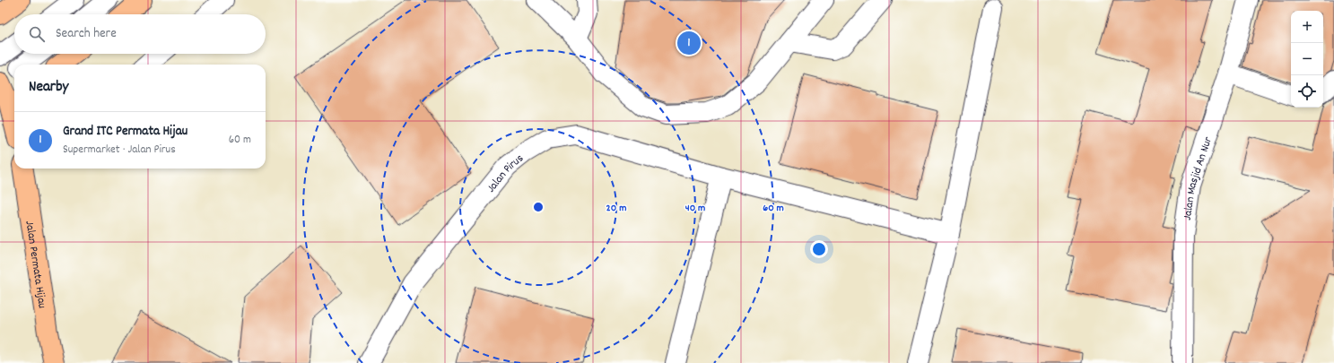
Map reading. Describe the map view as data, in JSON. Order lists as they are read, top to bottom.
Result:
{
  "streets": {
    "main road": ["Jalan Permata Hijau"],
    "street": ["Jalan Pirus", "Jalan Masjid An Nur"]
  },
  "page": {
    "map_buttons": ["+", "−"],
    "search": "Search here",
    "pins": "1",
    "heading": "Nearby",
    "list": [
      {
        "mark": "1",
        "name": "Grand ITC Permata Hijau",
        "note": "Supermarket · Jalan Pirus",
        "value": "60 m"
      }
    ]
  },
  "rings": ["20 m", "40 m", "60 m"]
}
